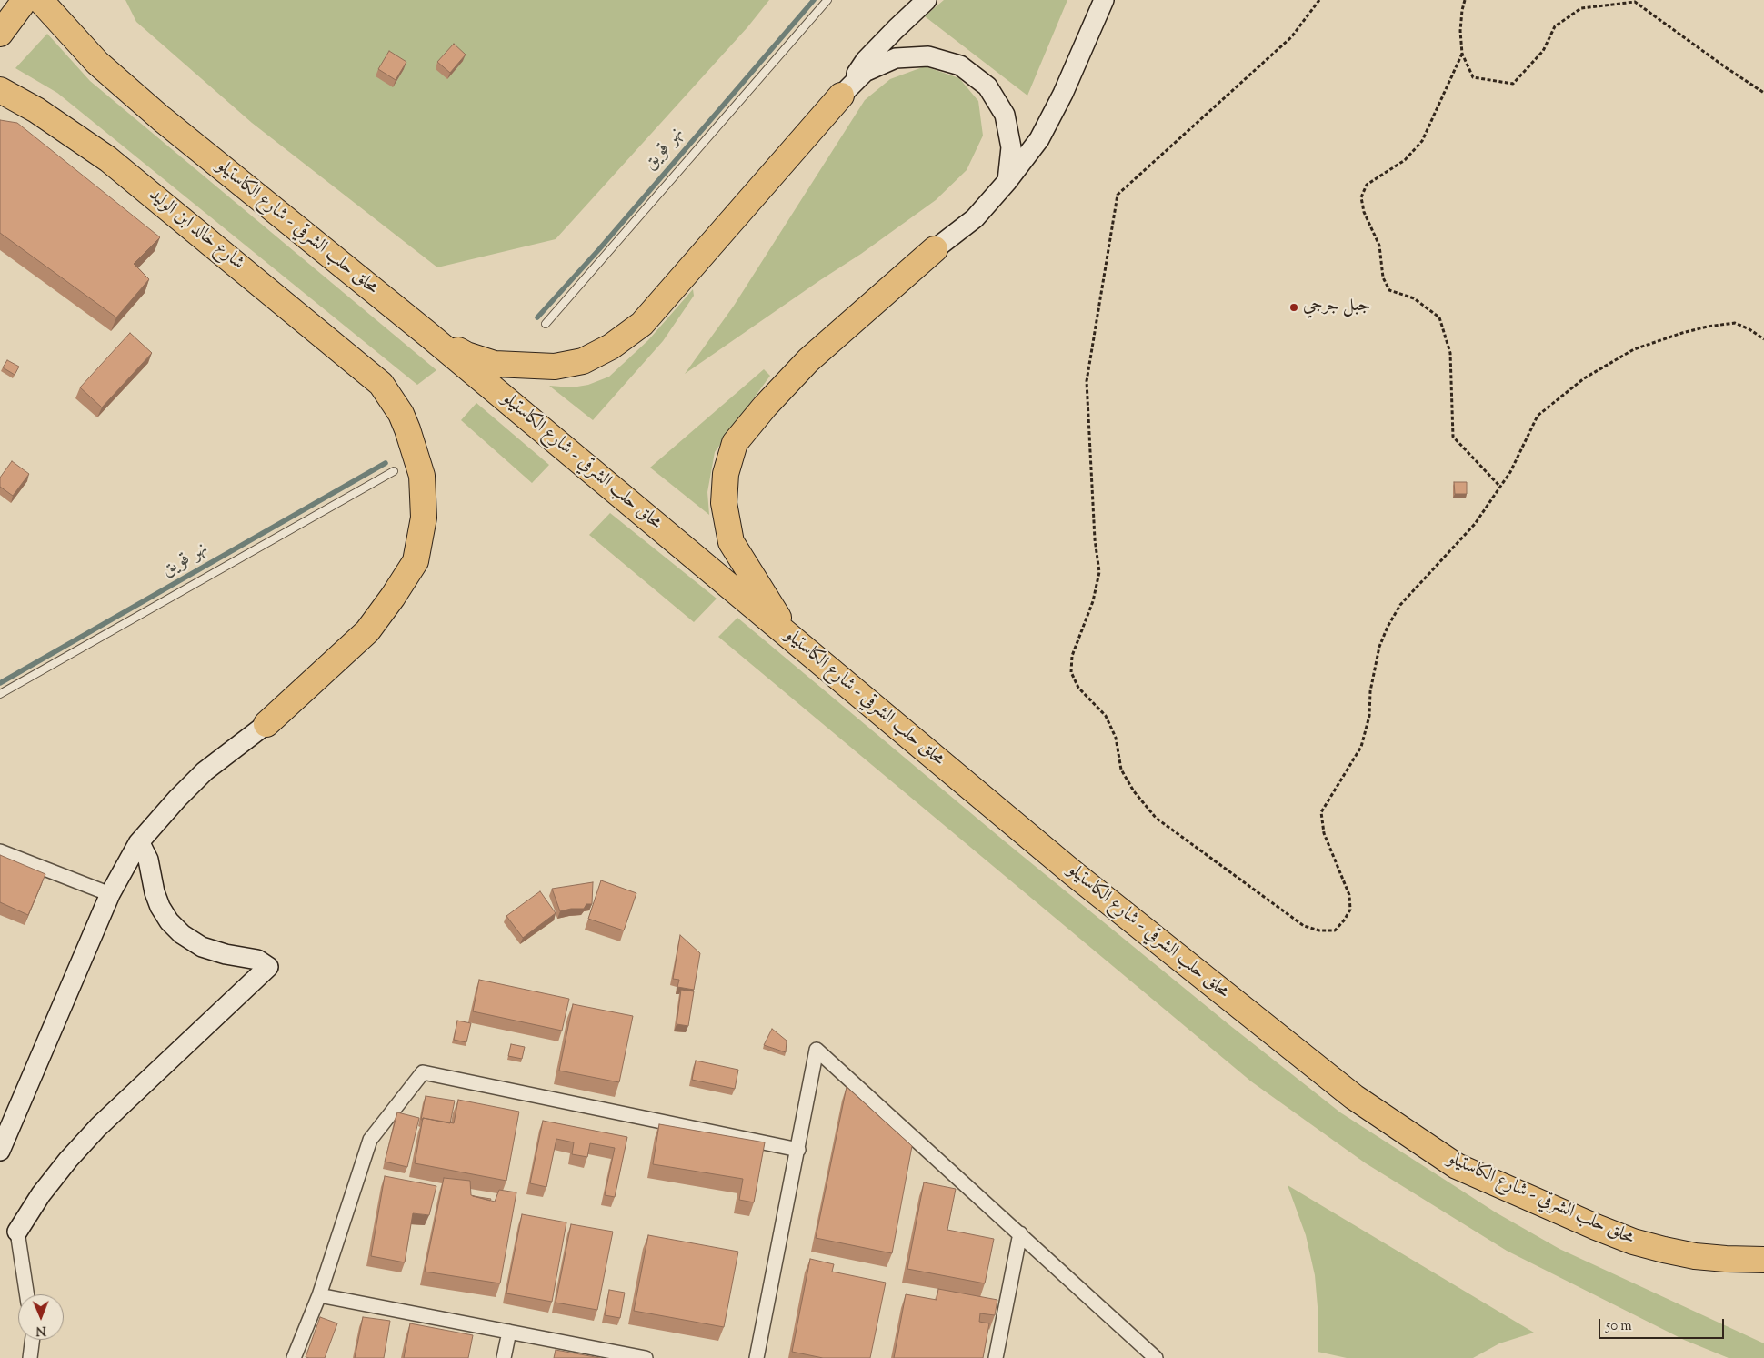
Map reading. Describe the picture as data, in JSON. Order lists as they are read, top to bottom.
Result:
{
  "streets": {
    "highway": ["محلق حلب الشرقي - شارع الكاستيلو", "شارع خالد ابن الوليد"]
  },
  "water": ["نهر قويق"],
  "places": ["جبل جرجي"],
  "scale_bar": "50 m",
  "north": "bottom"
}
